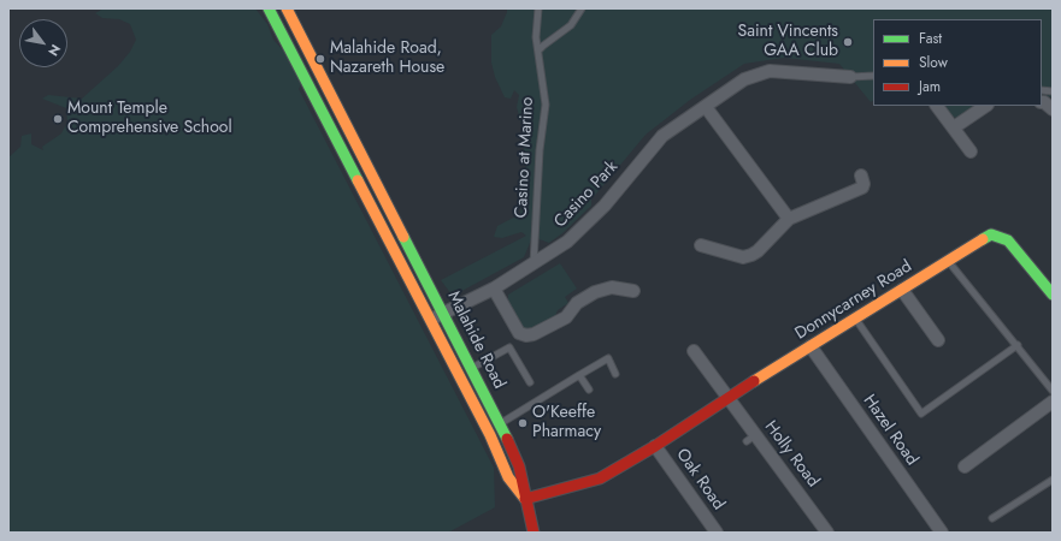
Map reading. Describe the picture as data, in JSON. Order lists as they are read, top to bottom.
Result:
{
  "streets": {
    "main road": ["Donnycarney Road", "Malahide Road"],
    "street": [
      "Casino Park",
      "Hazel Road",
      "Holly Road",
      "Oak Road"
    ],
    "lane": ["Casino at Marino"]
  },
  "crossings": [
    ["Casino at Marino", "Casino Park"],
    ["Casino Park", "Malahide Road"],
    ["Donnycarney Road", "Malahide Road"],
    ["Donnycarney Road", "Hazel Road"],
    ["Donnycarney Road", "Holly Road"],
    ["Donnycarney Road", "Oak Road"]
  ],
  "places": [
    "Saint Vincents GAA Club",
    "Malahide Road, Nazareth House",
    "Mount Temple Comprehensive School",
    "O'Keeffe Pharmacy"
  ],
  "legend": ["Fast", "Slow", "Jam"],
  "north": "bottom right"
}
